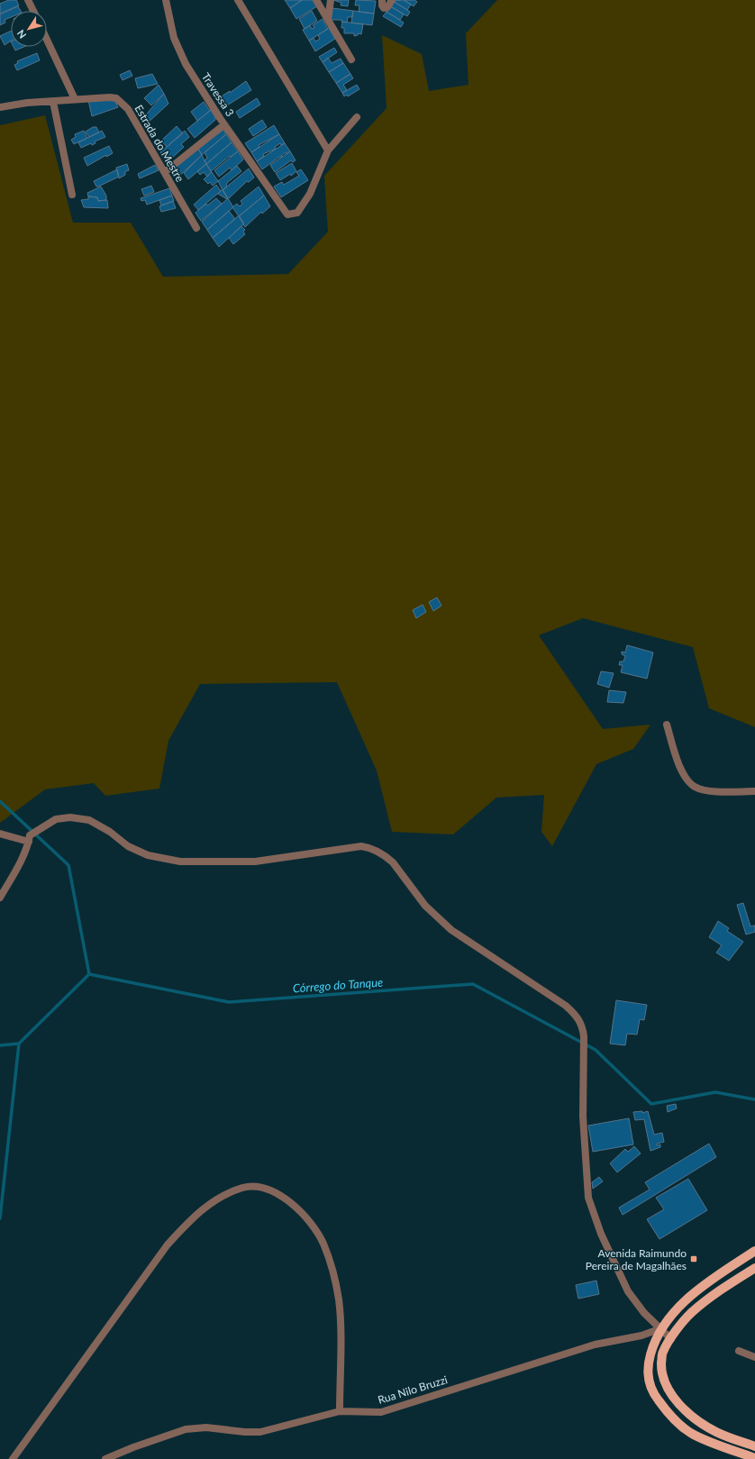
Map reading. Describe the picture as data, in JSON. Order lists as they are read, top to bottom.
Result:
{
  "streets": {
    "street": ["Travessa 3", "Estrada do Mestre", "Rua Nilo Bruzzi"]
  },
  "water": ["Córrego do Tanque"],
  "places": {
    "transit": ["Avenida Raimundo Pereira de Magalhães"]
  },
  "north": "bottom left"
}
